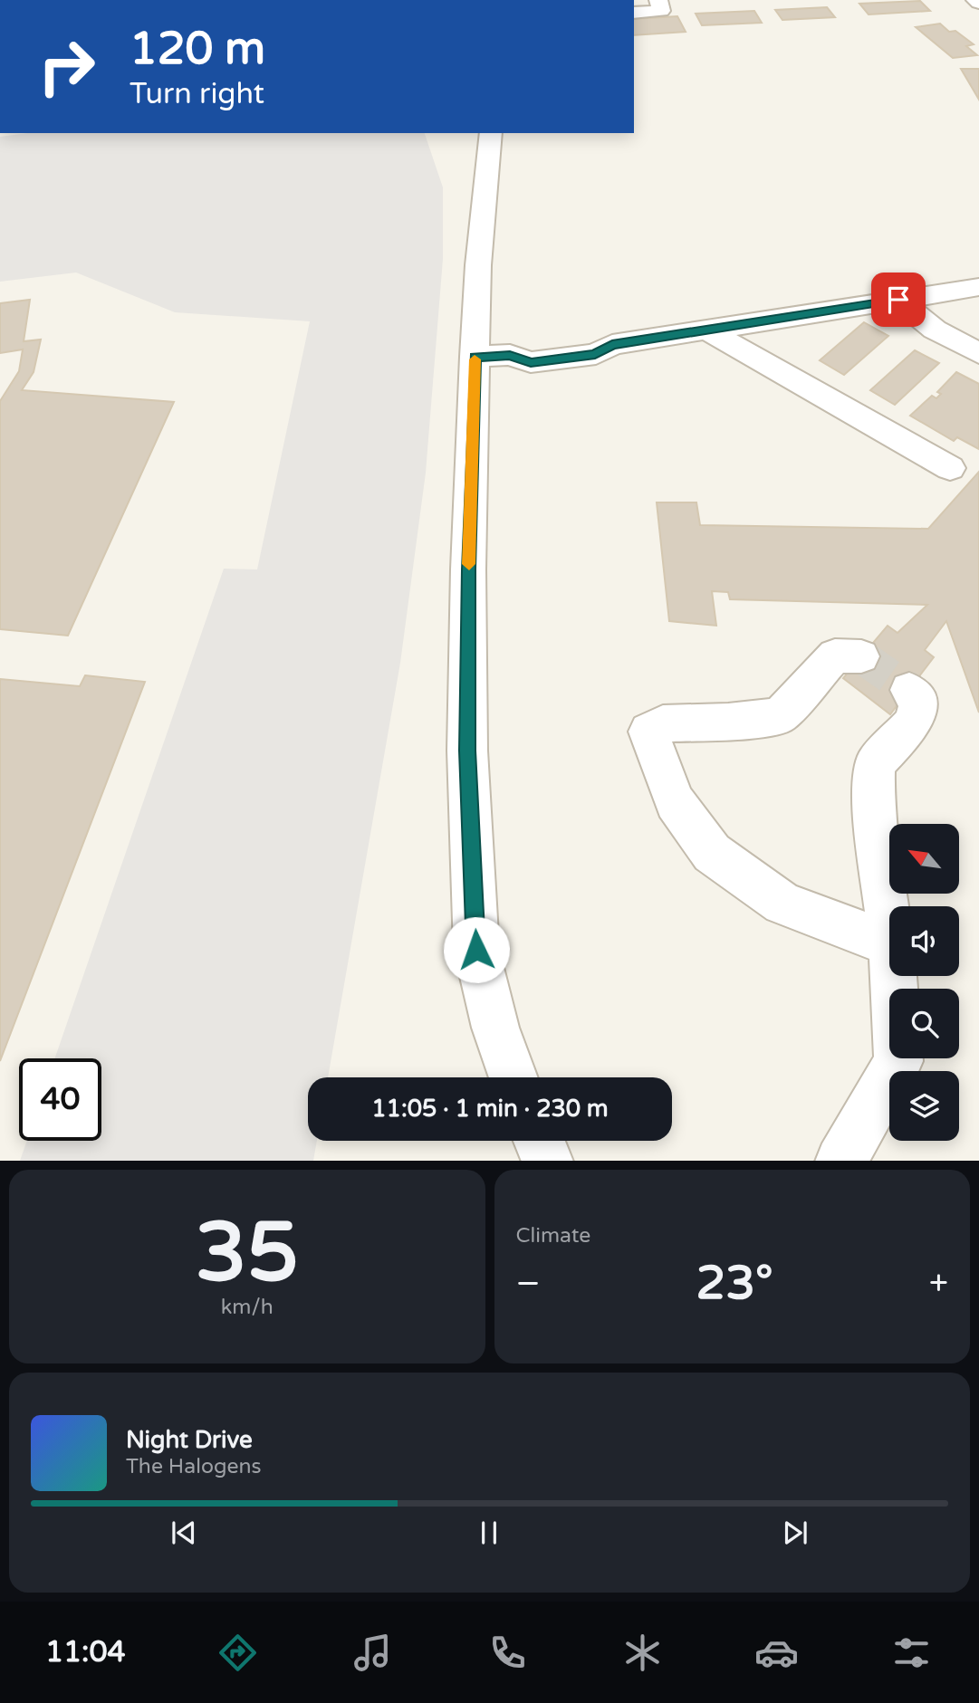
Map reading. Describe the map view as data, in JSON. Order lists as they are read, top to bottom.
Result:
{
  "north": "top left",
  "page": {
    "turn": ["120 m", "Turn right"],
    "limit": "40",
    "trip": "11:05 · 1 min · 230 m",
    "tile": [
      ["35", "km/h"],
      "Climate"
    ],
    "heat": ["−", "23°", "+"],
    "song": ["Night Drive", "The Halogens"],
    "tabs": "11:04"
  }
}
